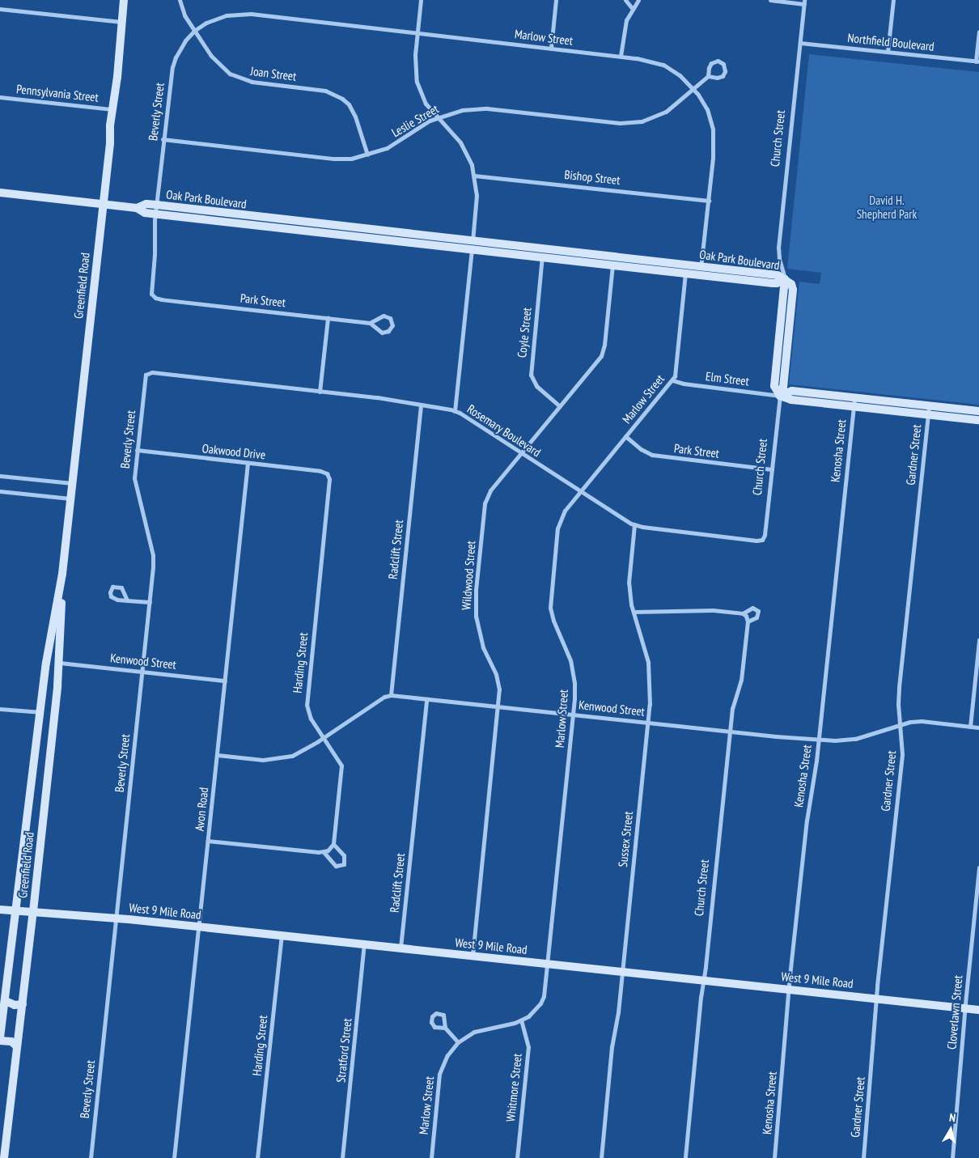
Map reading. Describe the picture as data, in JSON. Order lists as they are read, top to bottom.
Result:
{
  "streets": {
    "main road": [
      "Church Street",
      "Oak Park Boulevard",
      "Greenfield Road",
      "West 9 Mile Road"
    ],
    "street": [
      "Marlow Street",
      "Northfield Boulevard",
      "Joan Street",
      "Pennsylvania Street",
      "Beverly Street",
      "Leslie Street",
      "Bishop Street",
      "Park Street",
      "Coyle Street",
      "Elm Street",
      "Rosemary Boulevard",
      "Kenosha Street",
      "Oakwood Drive",
      "Gardner Street",
      "Radclift Street",
      "Wildwood Street",
      "Kenwood Street",
      "Harding Street",
      "Avon Road",
      "Sussex Street",
      "Cloverlawn Street",
      "Stratford Street",
      "Whitmore Street"
    ]
  },
  "crossings": [
    ["Marlow Street", "Joan Street"],
    ["Marlow Street", "Beverly Street"],
    ["Marlow Street", "Leslie Street"],
    ["Marlow Street", "Bishop Street"],
    ["Marlow Street", "Oak Park Boulevard"],
    ["Marlow Street", "Park Street"],
    ["Marlow Street", "Elm Street"],
    ["Marlow Street", "Rosemary Boulevard"],
    ["Marlow Street", "Kenwood Street"],
    ["Marlow Street", "West 9 Mile Road"],
    ["Marlow Street", "Whitmore Street"],
    ["Northfield Boulevard", "Church Street"],
    ["Joan Street", "Beverly Street"],
    ["Joan Street", "Leslie Street"],
    ["Pennsylvania Street", "Greenfield Road"],
    ["Beverly Street", "Leslie Street"],
    ["Beverly Street", "Oak Park Boulevard"],
    ["Beverly Street", "Park Street"],
    ["Beverly Street", "Rosemary Boulevard"],
    ["Beverly Street", "Oakwood Drive"],
    ["Beverly Street", "Kenwood Street"],
    ["Beverly Street", "West 9 Mile Road"],
    ["Church Street", "Oak Park Boulevard"],
    ["Church Street", "Park Street"],
    ["Church Street", "Elm Street"],
    ["Church Street", "Rosemary Boulevard"],
    ["Church Street", "Kenwood Street"],
    ["Church Street", "Sussex Street"],
    ["Church Street", "West 9 Mile Road"],
    ["Oak Park Boulevard", "Greenfield Road"],
    ["Oak Park Boulevard", "Coyle Street"],
    ["Oak Park Boulevard", "Wildwood Street"],
    ["Greenfield Road", "Kenwood Street"],
    ["Greenfield Road", "West 9 Mile Road"],
    ["Coyle Street", "Wildwood Street"],
    ["Rosemary Boulevard", "Radclift Street"],
    ["Rosemary Boulevard", "Wildwood Street"],
    ["Rosemary Boulevard", "Sussex Street"],
    ["Kenosha Street", "Kenwood Street"],
    ["Kenosha Street", "West 9 Mile Road"],
    ["Oakwood Drive", "Harding Street"],
    ["Oakwood Drive", "Avon Road"],
    ["Gardner Street", "Kenwood Street"],
    ["Gardner Street", "West 9 Mile Road"],
    ["Radclift Street", "Kenwood Street"],
    ["Radclift Street", "West 9 Mile Road"],
    ["Wildwood Street", "Kenwood Street"],
    ["Wildwood Street", "West 9 Mile Road"],
    ["Kenwood Street", "Avon Road"],
    ["Kenwood Street", "Sussex Street"],
    ["Harding Street", "West 9 Mile Road"],
    ["Avon Road", "West 9 Mile Road"],
    ["Sussex Street", "West 9 Mile Road"],
    ["West 9 Mile Road", "Cloverlawn Street"],
    ["West 9 Mile Road", "Stratford Street"]
  ],
  "parks": ["David H. Shepherd Park"],
  "north": "top"
}
